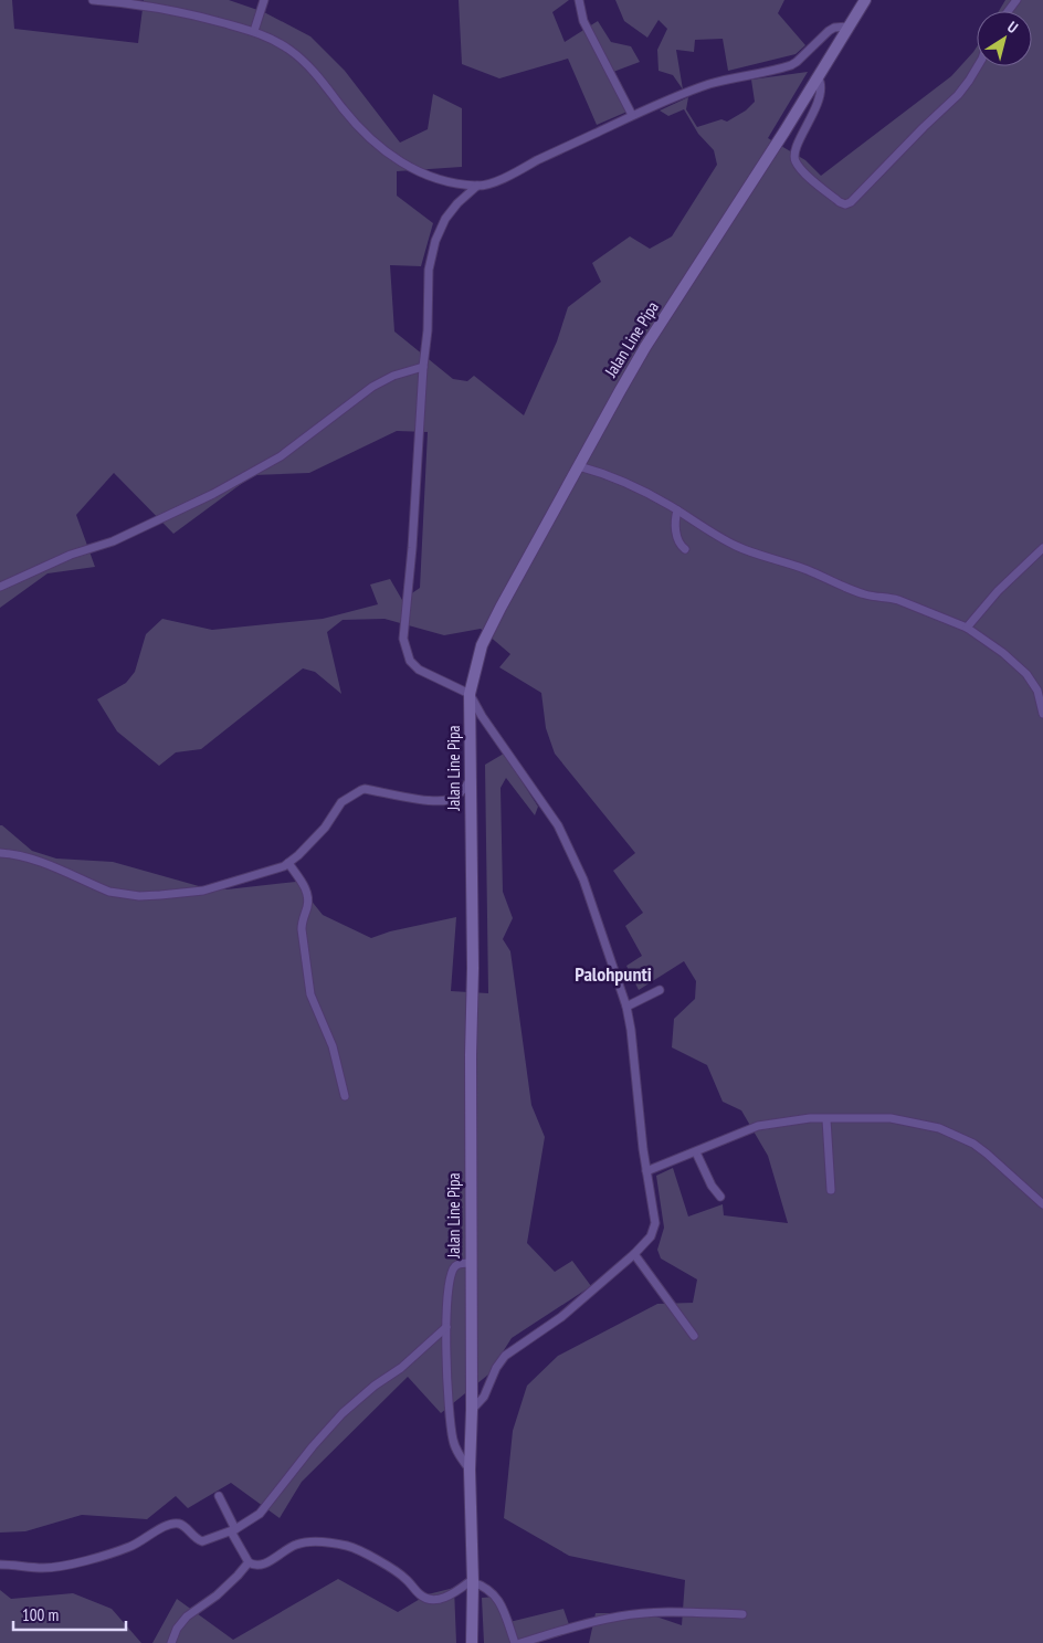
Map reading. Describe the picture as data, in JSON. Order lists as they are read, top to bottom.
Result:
{
  "streets": {
    "main road": ["Jalan Line Pipa"]
  },
  "districts": ["Palohpunti"],
  "scale_bar": "100 m",
  "north": "top right"
}
